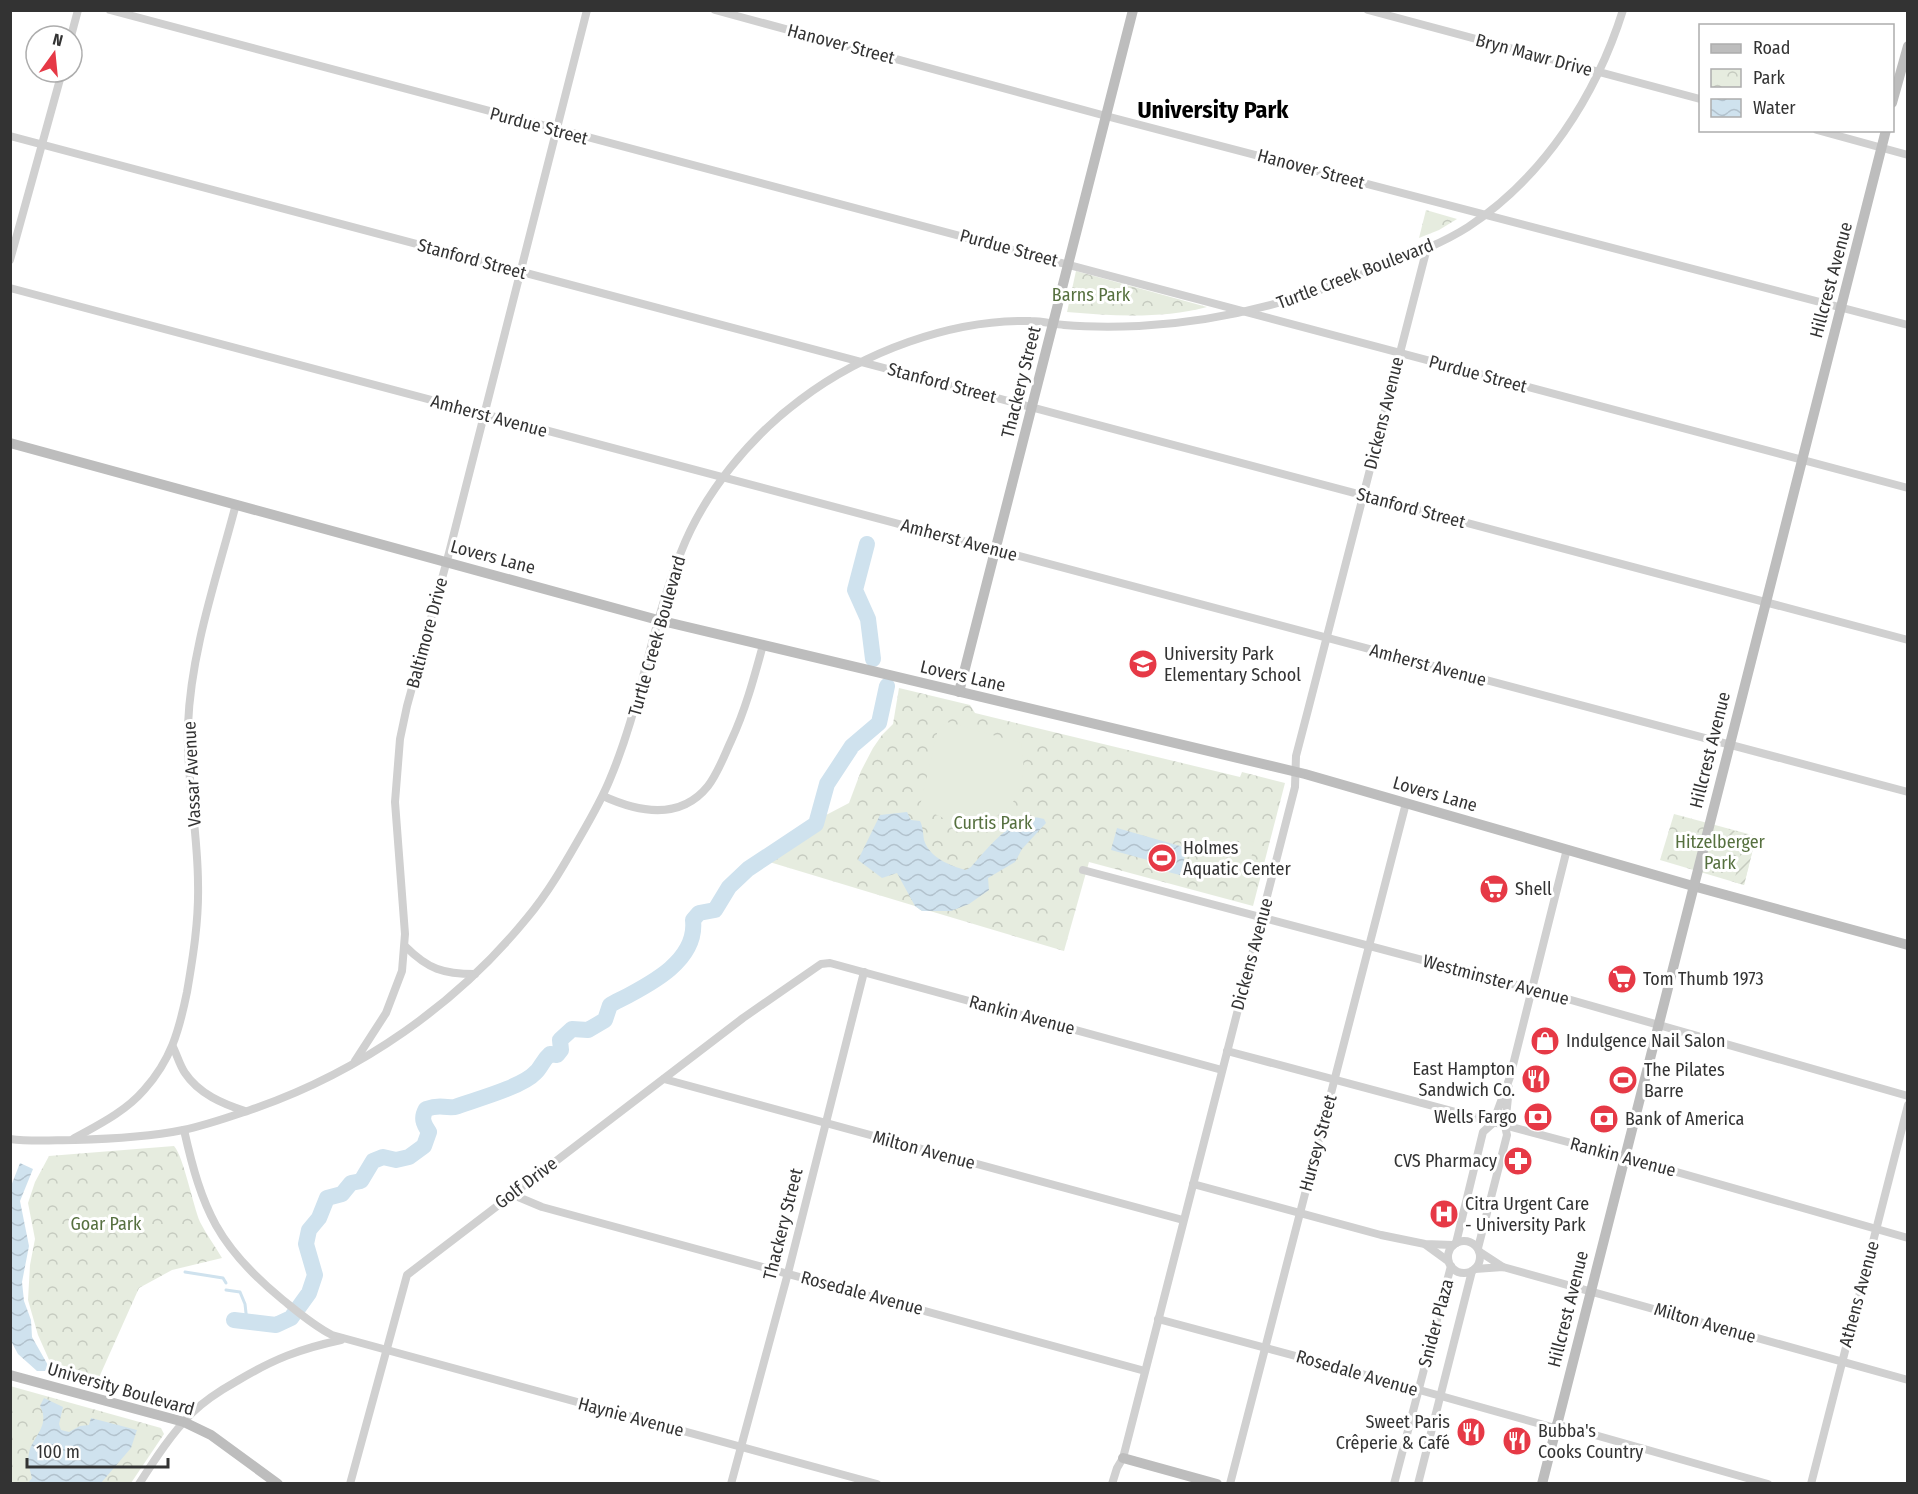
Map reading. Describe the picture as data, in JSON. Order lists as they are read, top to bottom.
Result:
{
  "streets": {
    "street": [
      "Hanover Street",
      "Bryn Mawr Drive",
      "Purdue Street",
      "Stanford Street",
      "Turtle Creek Boulevard",
      "Hillcrest Avenue",
      "Thackery Street",
      "Dickens Avenue",
      "Amherst Avenue",
      "Lovers Lane",
      "Baltimore Drive",
      "Vassar Avenue",
      "Westminster Avenue",
      "Rankin Avenue",
      "Hursey Street",
      "Milton Avenue",
      "Golf Drive",
      "Rosedale Avenue",
      "Athens Avenue",
      "Snider Plaza",
      "University Boulevard",
      "Haynie Avenue"
    ]
  },
  "crossings": [
    ["Hanover Street", "Turtle Creek Boulevard"],
    ["Hanover Street", "Hillcrest Avenue"],
    ["Hanover Street", "Thackery Street"],
    ["Bryn Mawr Drive", "Turtle Creek Boulevard"],
    ["Purdue Street", "Turtle Creek Boulevard"],
    ["Purdue Street", "Hillcrest Avenue"],
    ["Purdue Street", "Thackery Street"],
    ["Purdue Street", "Dickens Avenue"],
    ["Purdue Street", "Baltimore Drive"],
    ["Stanford Street", "Turtle Creek Boulevard"],
    ["Stanford Street", "Hillcrest Avenue"],
    ["Stanford Street", "Thackery Street"],
    ["Stanford Street", "Dickens Avenue"],
    ["Stanford Street", "Baltimore Drive"],
    ["Turtle Creek Boulevard", "Thackery Street"],
    ["Turtle Creek Boulevard", "Dickens Avenue"],
    ["Turtle Creek Boulevard", "Amherst Avenue"],
    ["Turtle Creek Boulevard", "Lovers Lane"],
    ["Turtle Creek Boulevard", "Baltimore Drive"],
    ["Turtle Creek Boulevard", "Vassar Avenue"],
    ["Hillcrest Avenue", "Amherst Avenue"],
    ["Hillcrest Avenue", "Lovers Lane"],
    ["Hillcrest Avenue", "Westminster Avenue"],
    ["Hillcrest Avenue", "Rankin Avenue"],
    ["Hillcrest Avenue", "Milton Avenue"],
    ["Hillcrest Avenue", "Rosedale Avenue"],
    ["Thackery Street", "Amherst Avenue"],
    ["Thackery Street", "Lovers Lane"],
    ["Thackery Street", "Rankin Avenue"],
    ["Thackery Street", "Milton Avenue"],
    ["Thackery Street", "Rosedale Avenue"],
    ["Thackery Street", "Haynie Avenue"],
    ["Dickens Avenue", "Amherst Avenue"],
    ["Dickens Avenue", "Lovers Lane"],
    ["Dickens Avenue", "Westminster Avenue"],
    ["Dickens Avenue", "Rankin Avenue"],
    ["Dickens Avenue", "Milton Avenue"],
    ["Dickens Avenue", "Rosedale Avenue"],
    ["Amherst Avenue", "Baltimore Drive"],
    ["Lovers Lane", "Baltimore Drive"],
    ["Lovers Lane", "Vassar Avenue"],
    ["Lovers Lane", "Hursey Street"],
    ["Westminster Avenue", "Hursey Street"],
    ["Rankin Avenue", "Hursey Street"],
    ["Rankin Avenue", "Golf Drive"],
    ["Rankin Avenue", "Athens Avenue"],
    ["Hursey Street", "Rosedale Avenue"],
    ["Milton Avenue", "Golf Drive"],
    ["Milton Avenue", "Athens Avenue"],
    ["Milton Avenue", "Snider Plaza"],
    ["Golf Drive", "Rosedale Avenue"],
    ["Golf Drive", "Haynie Avenue"],
    ["Rosedale Avenue", "Snider Plaza"]
  ],
  "districts": ["University Park"],
  "parks": [
    "Barns Park",
    "Curtis Park",
    "Hitzelberger Park",
    "Goar Park"
  ],
  "places": {
    "school or university": ["University Park Elementary School"],
    "sports": ["Holmes Aquatic Center", "The Pilates Barre"],
    "supermarket": ["Shell", "Tom Thumb 1973"],
    "shop": ["Indulgence Nail Salon"],
    "restaurant": ["East Hampton Sandwich Co.", "Sweet Paris Crêperie & Café", "Bubba's Cooks Country"],
    "bank": ["Wells Fargo", "Bank of America"],
    "pharmacy": ["CVS Pharmacy"],
    "hospital": ["Citra Urgent Care - University Park"]
  },
  "legend": ["Road", "Park", "Water"],
  "scale_bar": "100 m",
  "north": "top"
}
